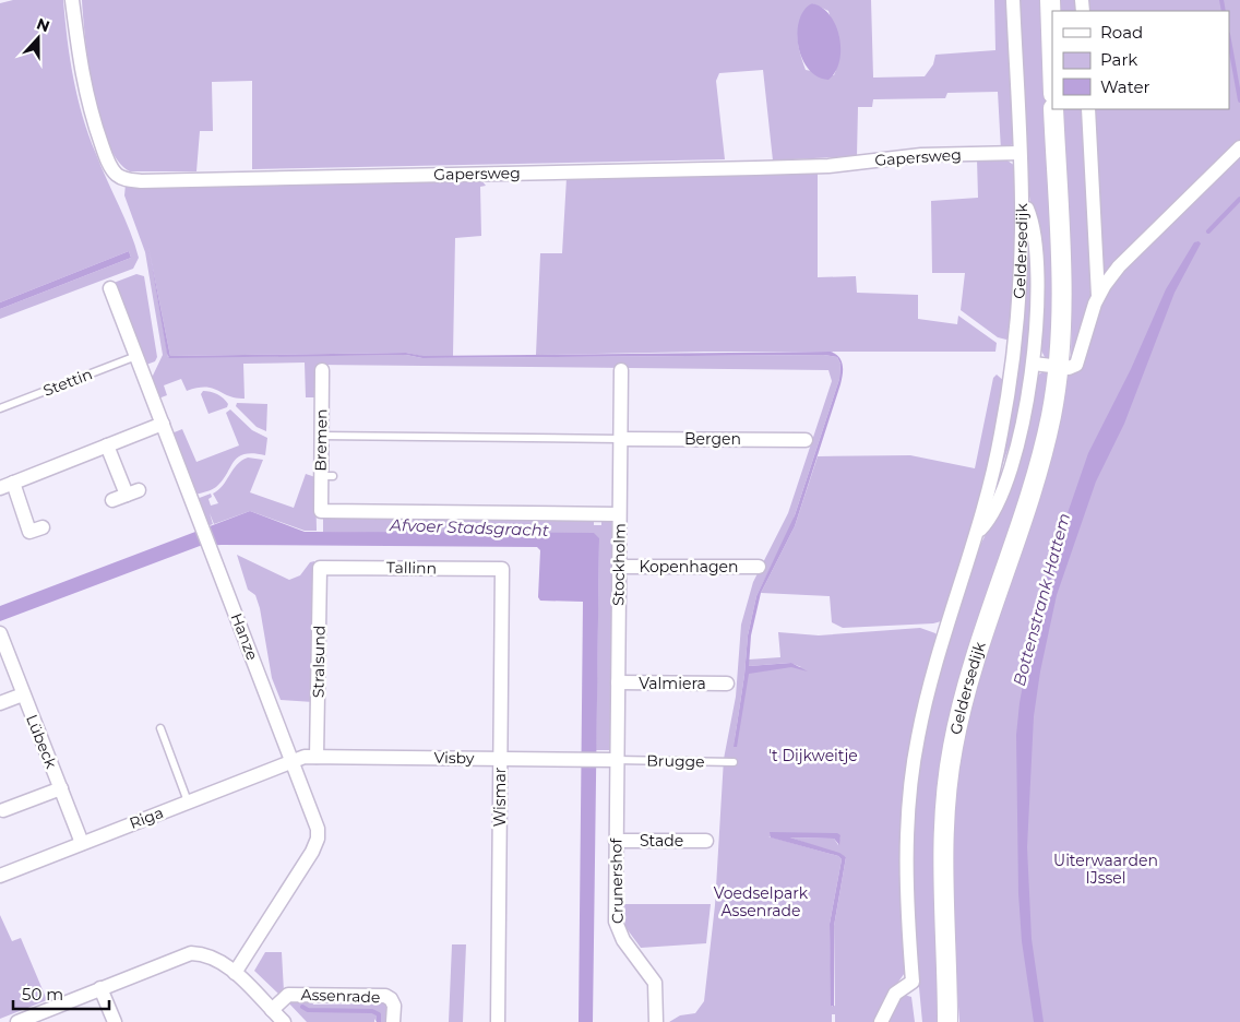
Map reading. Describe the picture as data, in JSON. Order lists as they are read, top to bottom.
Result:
{
  "streets": {
    "main road": ["Geldersedijk"],
    "street": [
      "Gapersweg",
      "Bergen",
      "Bremen",
      "Stockholm",
      "Kopenhagen",
      "Tallinn",
      "Hanze",
      "Stralsund",
      "Valmiera",
      "Lübeck",
      "Visby",
      "Wismar",
      "Riga",
      "Stade",
      "Crunershof",
      "Assenrade"
    ],
    "lane": ["Stettin", "Brugge"]
  },
  "crossings": [
    ["Gapersweg", "Geldersedijk"],
    ["Stettin", "Hanze"],
    ["Bergen", "Stockholm"],
    ["Bremen", "Stockholm"],
    ["Stockholm", "Kopenhagen"],
    ["Stockholm", "Valmiera"],
    ["Stockholm", "Visby"],
    ["Stockholm", "Brugge"],
    ["Stockholm", "Crunershof"],
    ["Tallinn", "Stralsund"],
    ["Tallinn", "Wismar"],
    ["Hanze", "Visby"],
    ["Hanze", "Riga"],
    ["Stralsund", "Visby"],
    ["Lübeck", "Riga"],
    ["Visby", "Brugge"],
    ["Visby", "Wismar"],
    ["Visby", "Riga"],
    ["Visby", "Crunershof"],
    ["Brugge", "Crunershof"],
    ["Stade", "Crunershof"]
  ],
  "water": ["Afvoer Stadsgracht", "Bottenstrank Hattem"],
  "parks": ["'t Dijkweitje", "Uiterwaarden IJssel", "Voedselpark Assenrade"],
  "legend": ["Road", "Park", "Water"],
  "scale_bar": "50 m",
  "north": "top"
}
